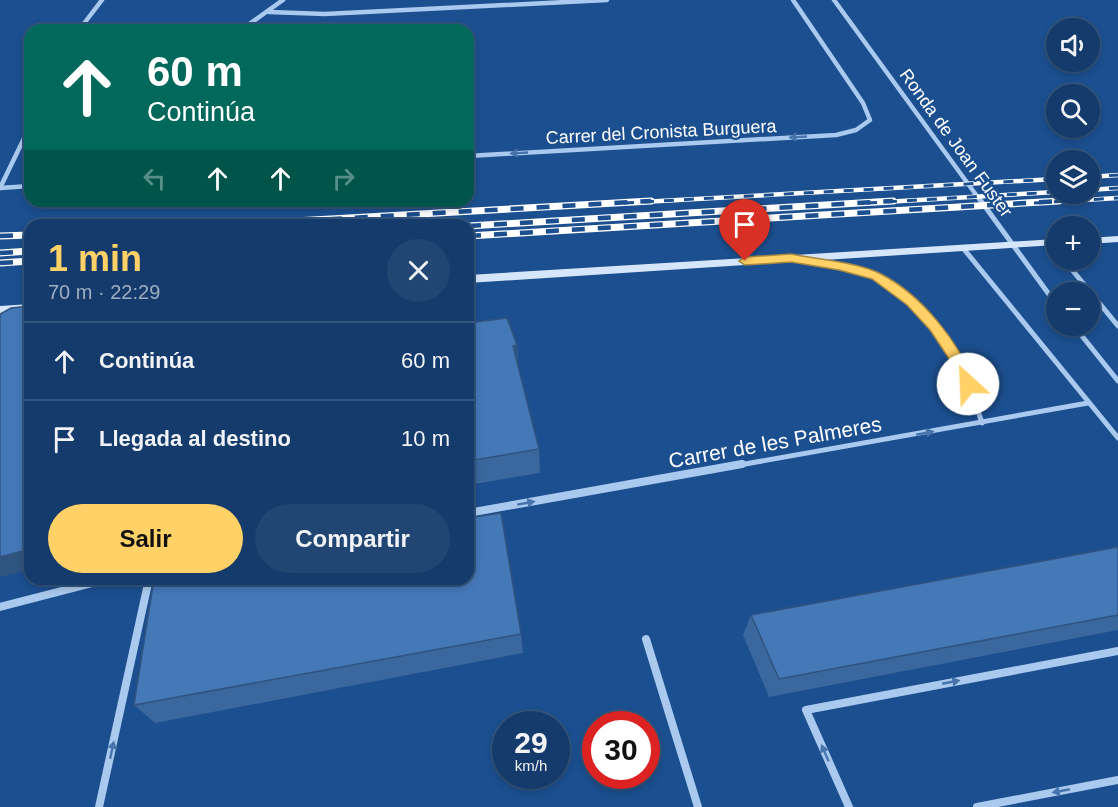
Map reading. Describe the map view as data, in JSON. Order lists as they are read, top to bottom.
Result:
{
  "streets": {
    "street": ["Carrer del Cronista Burguera", "Ronda de Joan Fuster", "Carrer de les Palmeres"]
  },
  "one_way": ["Carrer de les Palmeres"],
  "page": {
    "map_buttons": ["+", "−"],
    "turn": ["60 m", "Continúa"],
    "heading": ["1 min", "70 m · 22:29"],
    "list": [
      {
        "name": "Continúa",
        "value": "60 m"
      },
      {
        "name": "Llegada al destino",
        "value": "10 m"
      }
    ],
    "buttons": ["Salir", "Compartir"],
    "speed": "29 km/h",
    "limit": "30"
  }
}
